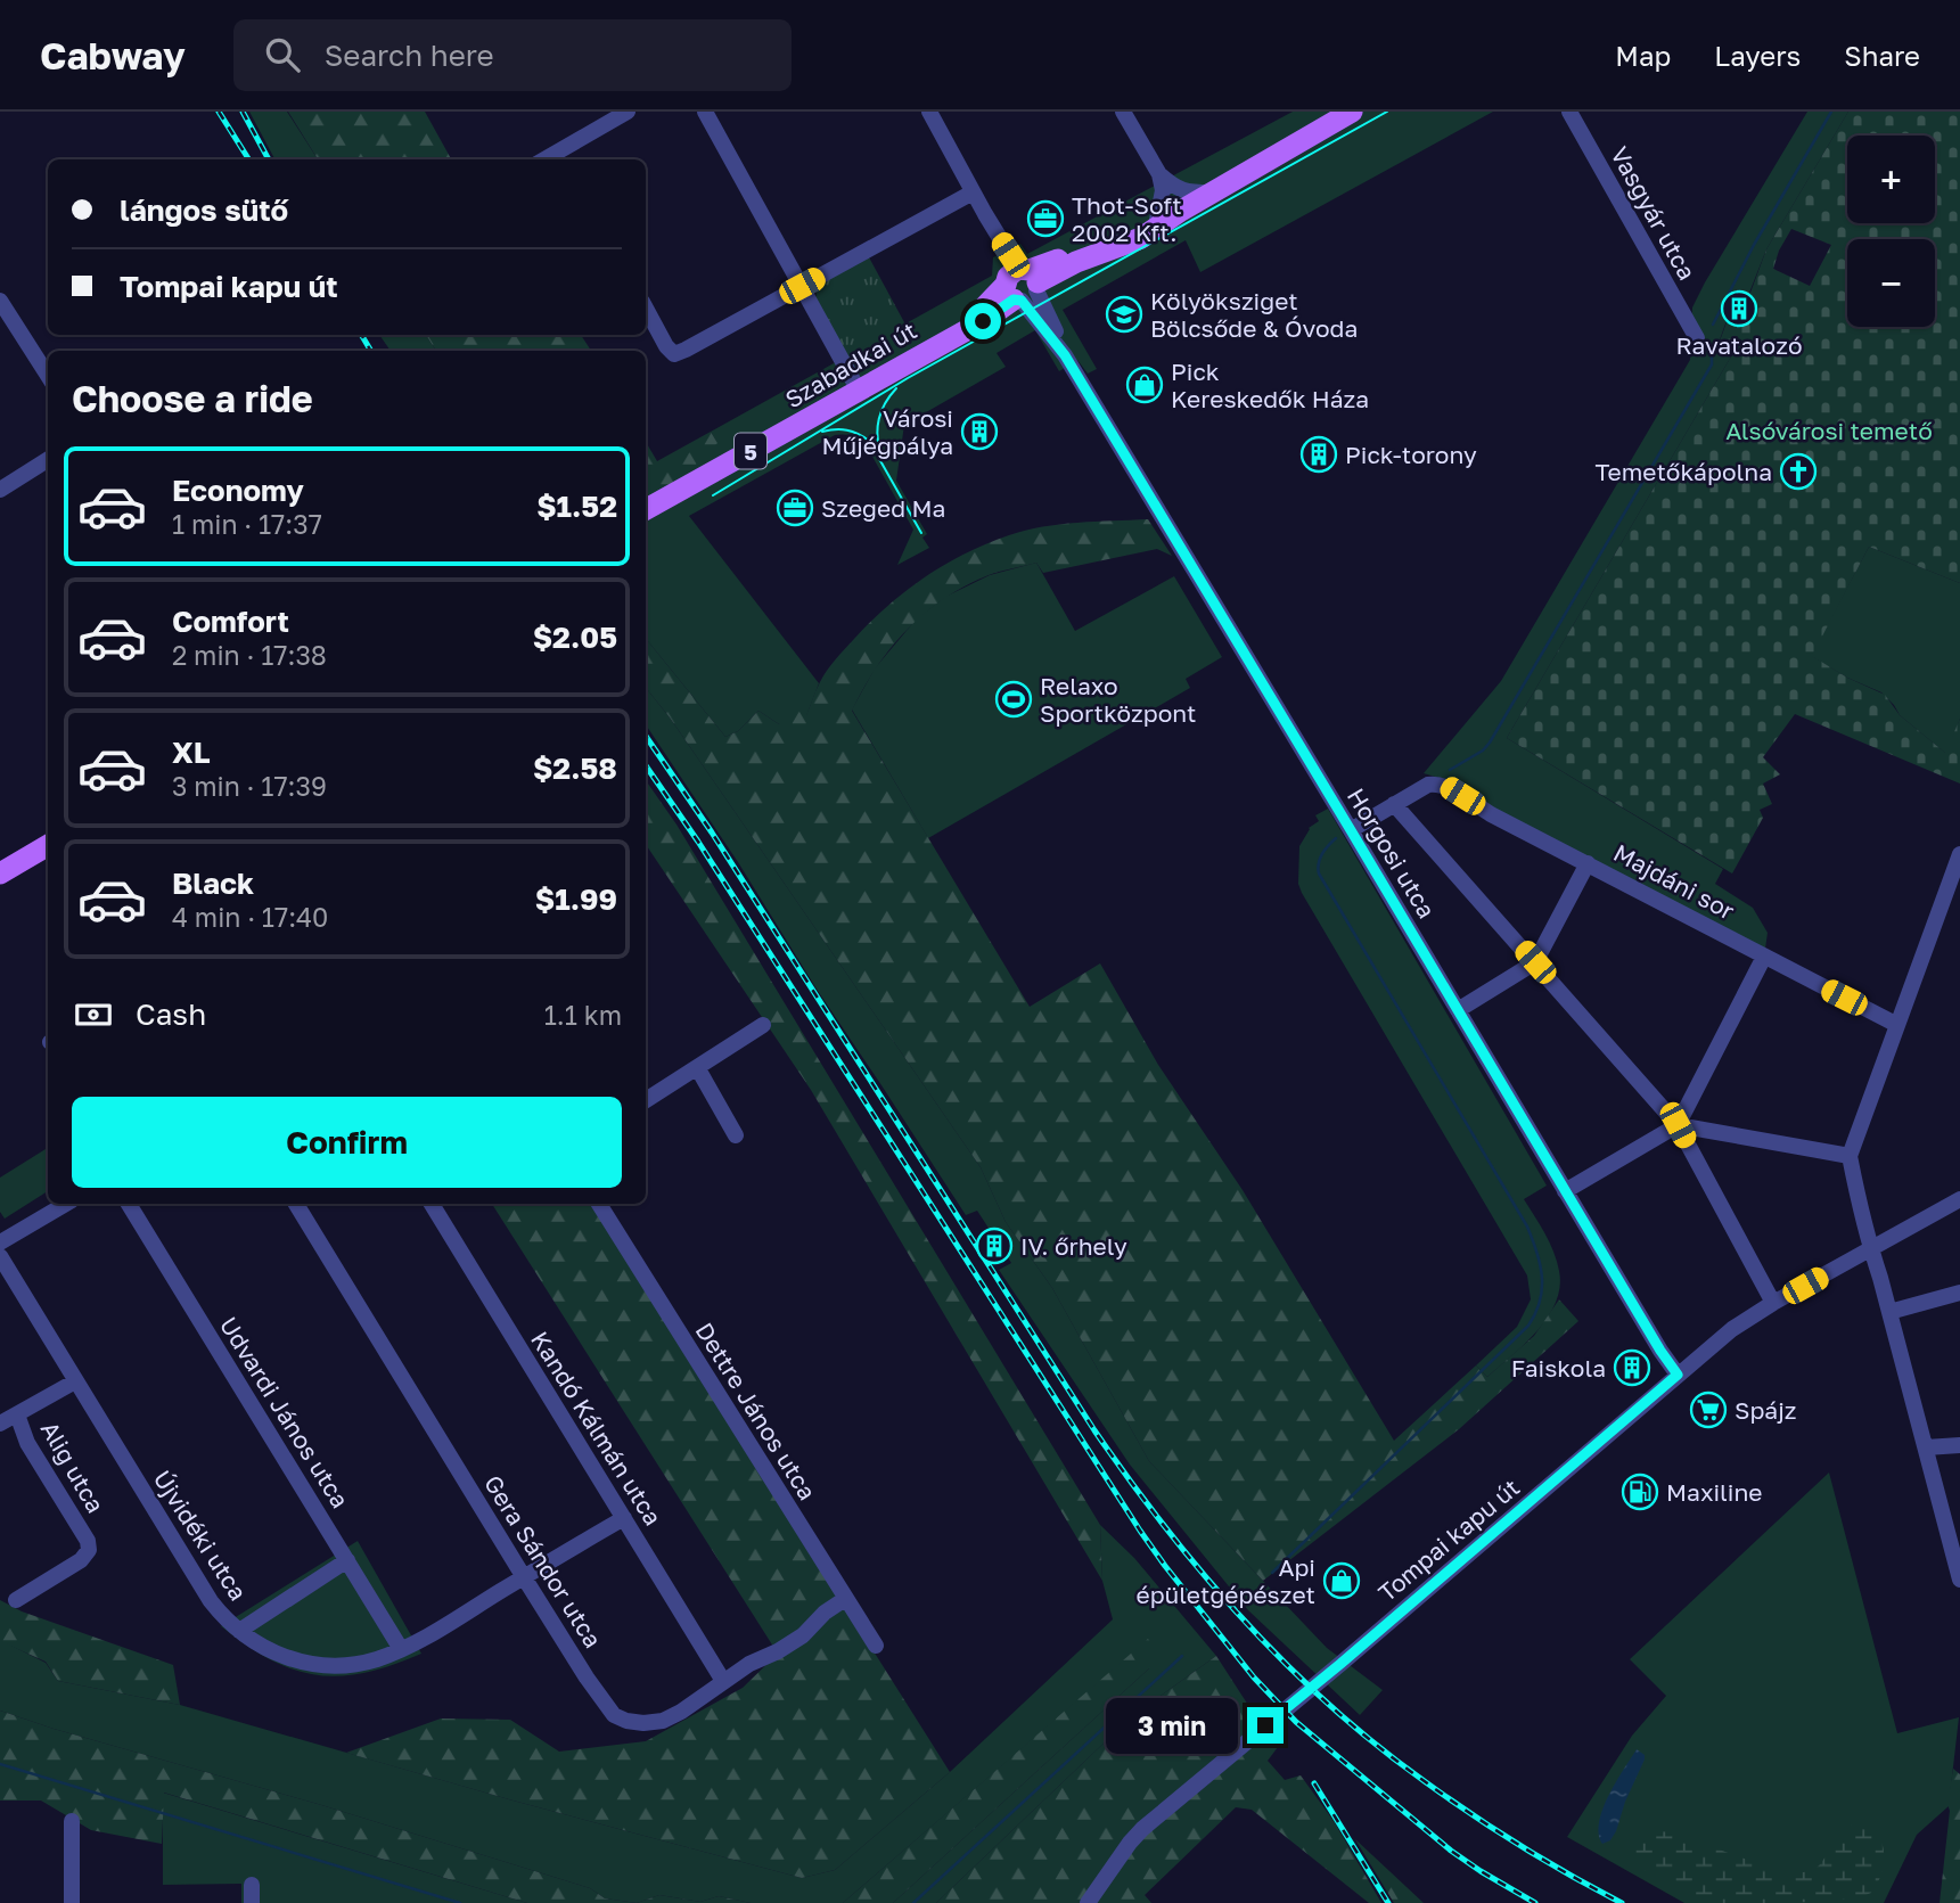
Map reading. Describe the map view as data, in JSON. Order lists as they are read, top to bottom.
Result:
{
  "streets": {
    "main road": ["Szabadkai út", "5"],
    "street": [
      "Vasgyár utca",
      "Horgosi utca",
      "Majdáni sor",
      "Dettre János utca",
      "Udvardi János utca",
      "Kandó Kálmán utca",
      "Alig utca",
      "Újvidéki utca",
      "Tompai kapu út",
      "Gera Sándor utca"
    ]
  },
  "crossings": [
    ["Szabadkai út", "Horgosi utca"],
    ["Horgosi utca", "Tompai kapu út"],
    ["Dettre János utca", "Gera Sándor utca"],
    ["Udvardi János utca", "Újvidéki utca"],
    ["Kandó Kálmán utca", "Újvidéki utca"],
    ["Kandó Kálmán utca", "Gera Sándor utca"],
    ["Újvidéki utca", "Gera Sándor utca"]
  ],
  "parks": ["Alsóvárosi temető"],
  "places": {
    "office": ["Thot-Soft 2002 Kft.", "Szeged Ma"],
    "building": [
      "Ravatalozó",
      "Városi Műjégpálya",
      "Pick-torony",
      "IV. őrhely",
      "Faiskola"
    ],
    "school or university": ["Kölyöksziget Bölcsőde & Óvoda"],
    "shop": ["Pick Kereskedők Háza", "Api épületgépészet"],
    "church": ["Temetőkápolna"],
    "sports": ["Relaxo Sportközpont"],
    "supermarket": ["Spájz"],
    "fuel station": ["Maxiline"]
  },
  "page": {
    "header": "Cabway",
    "search": "Search here",
    "nav": ["Map", "Layers", "Share"],
    "map_buttons": ["+", "−"],
    "banner": ["lángos sütő", "Tompai kapu út"],
    "heading": "Choose a ride",
    "list": [
      {
        "name": "Economy",
        "note": "1 min · 17:37",
        "value": "$1.52"
      },
      {
        "name": "Comfort",
        "note": "2 min · 17:38",
        "value": "$2.05"
      },
      {
        "name": "XL",
        "note": "3 min · 17:39",
        "value": "$2.58"
      },
      {
        "name": "Black",
        "note": "4 min · 17:40",
        "value": "$1.99"
      }
    ],
    "pay": ["Cash", "1.1 km"],
    "buttons": "Confirm",
    "bubble": "3 min"
  }
}
